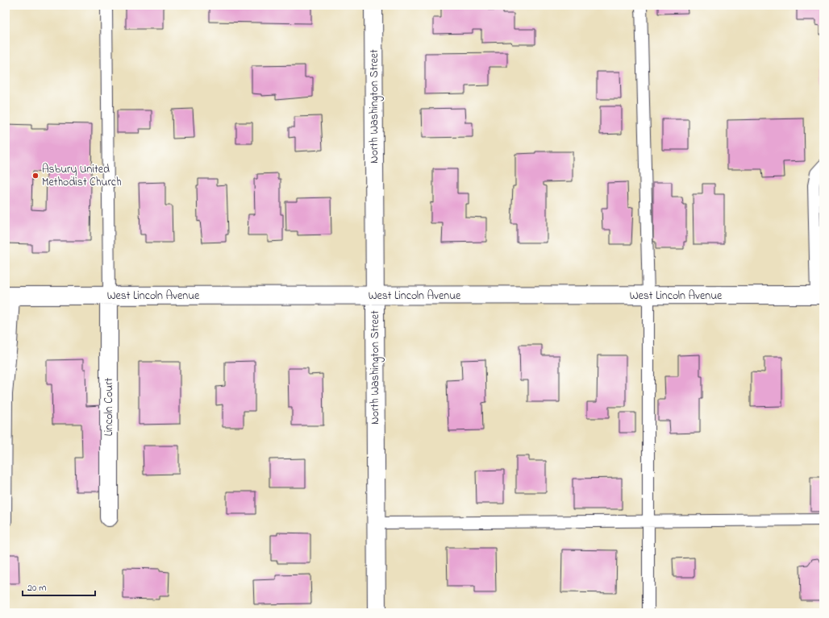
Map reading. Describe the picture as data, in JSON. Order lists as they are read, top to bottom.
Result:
{
  "streets": {
    "street": ["North Washington Street", "West Lincoln Avenue", "Lincoln Court"]
  },
  "crossings": [
    ["North Washington Street", "West Lincoln Avenue"],
    ["West Lincoln Avenue", "Lincoln Court"]
  ],
  "places": ["Asbury United Methodist Church"],
  "scale_bar": "20 m"
}
